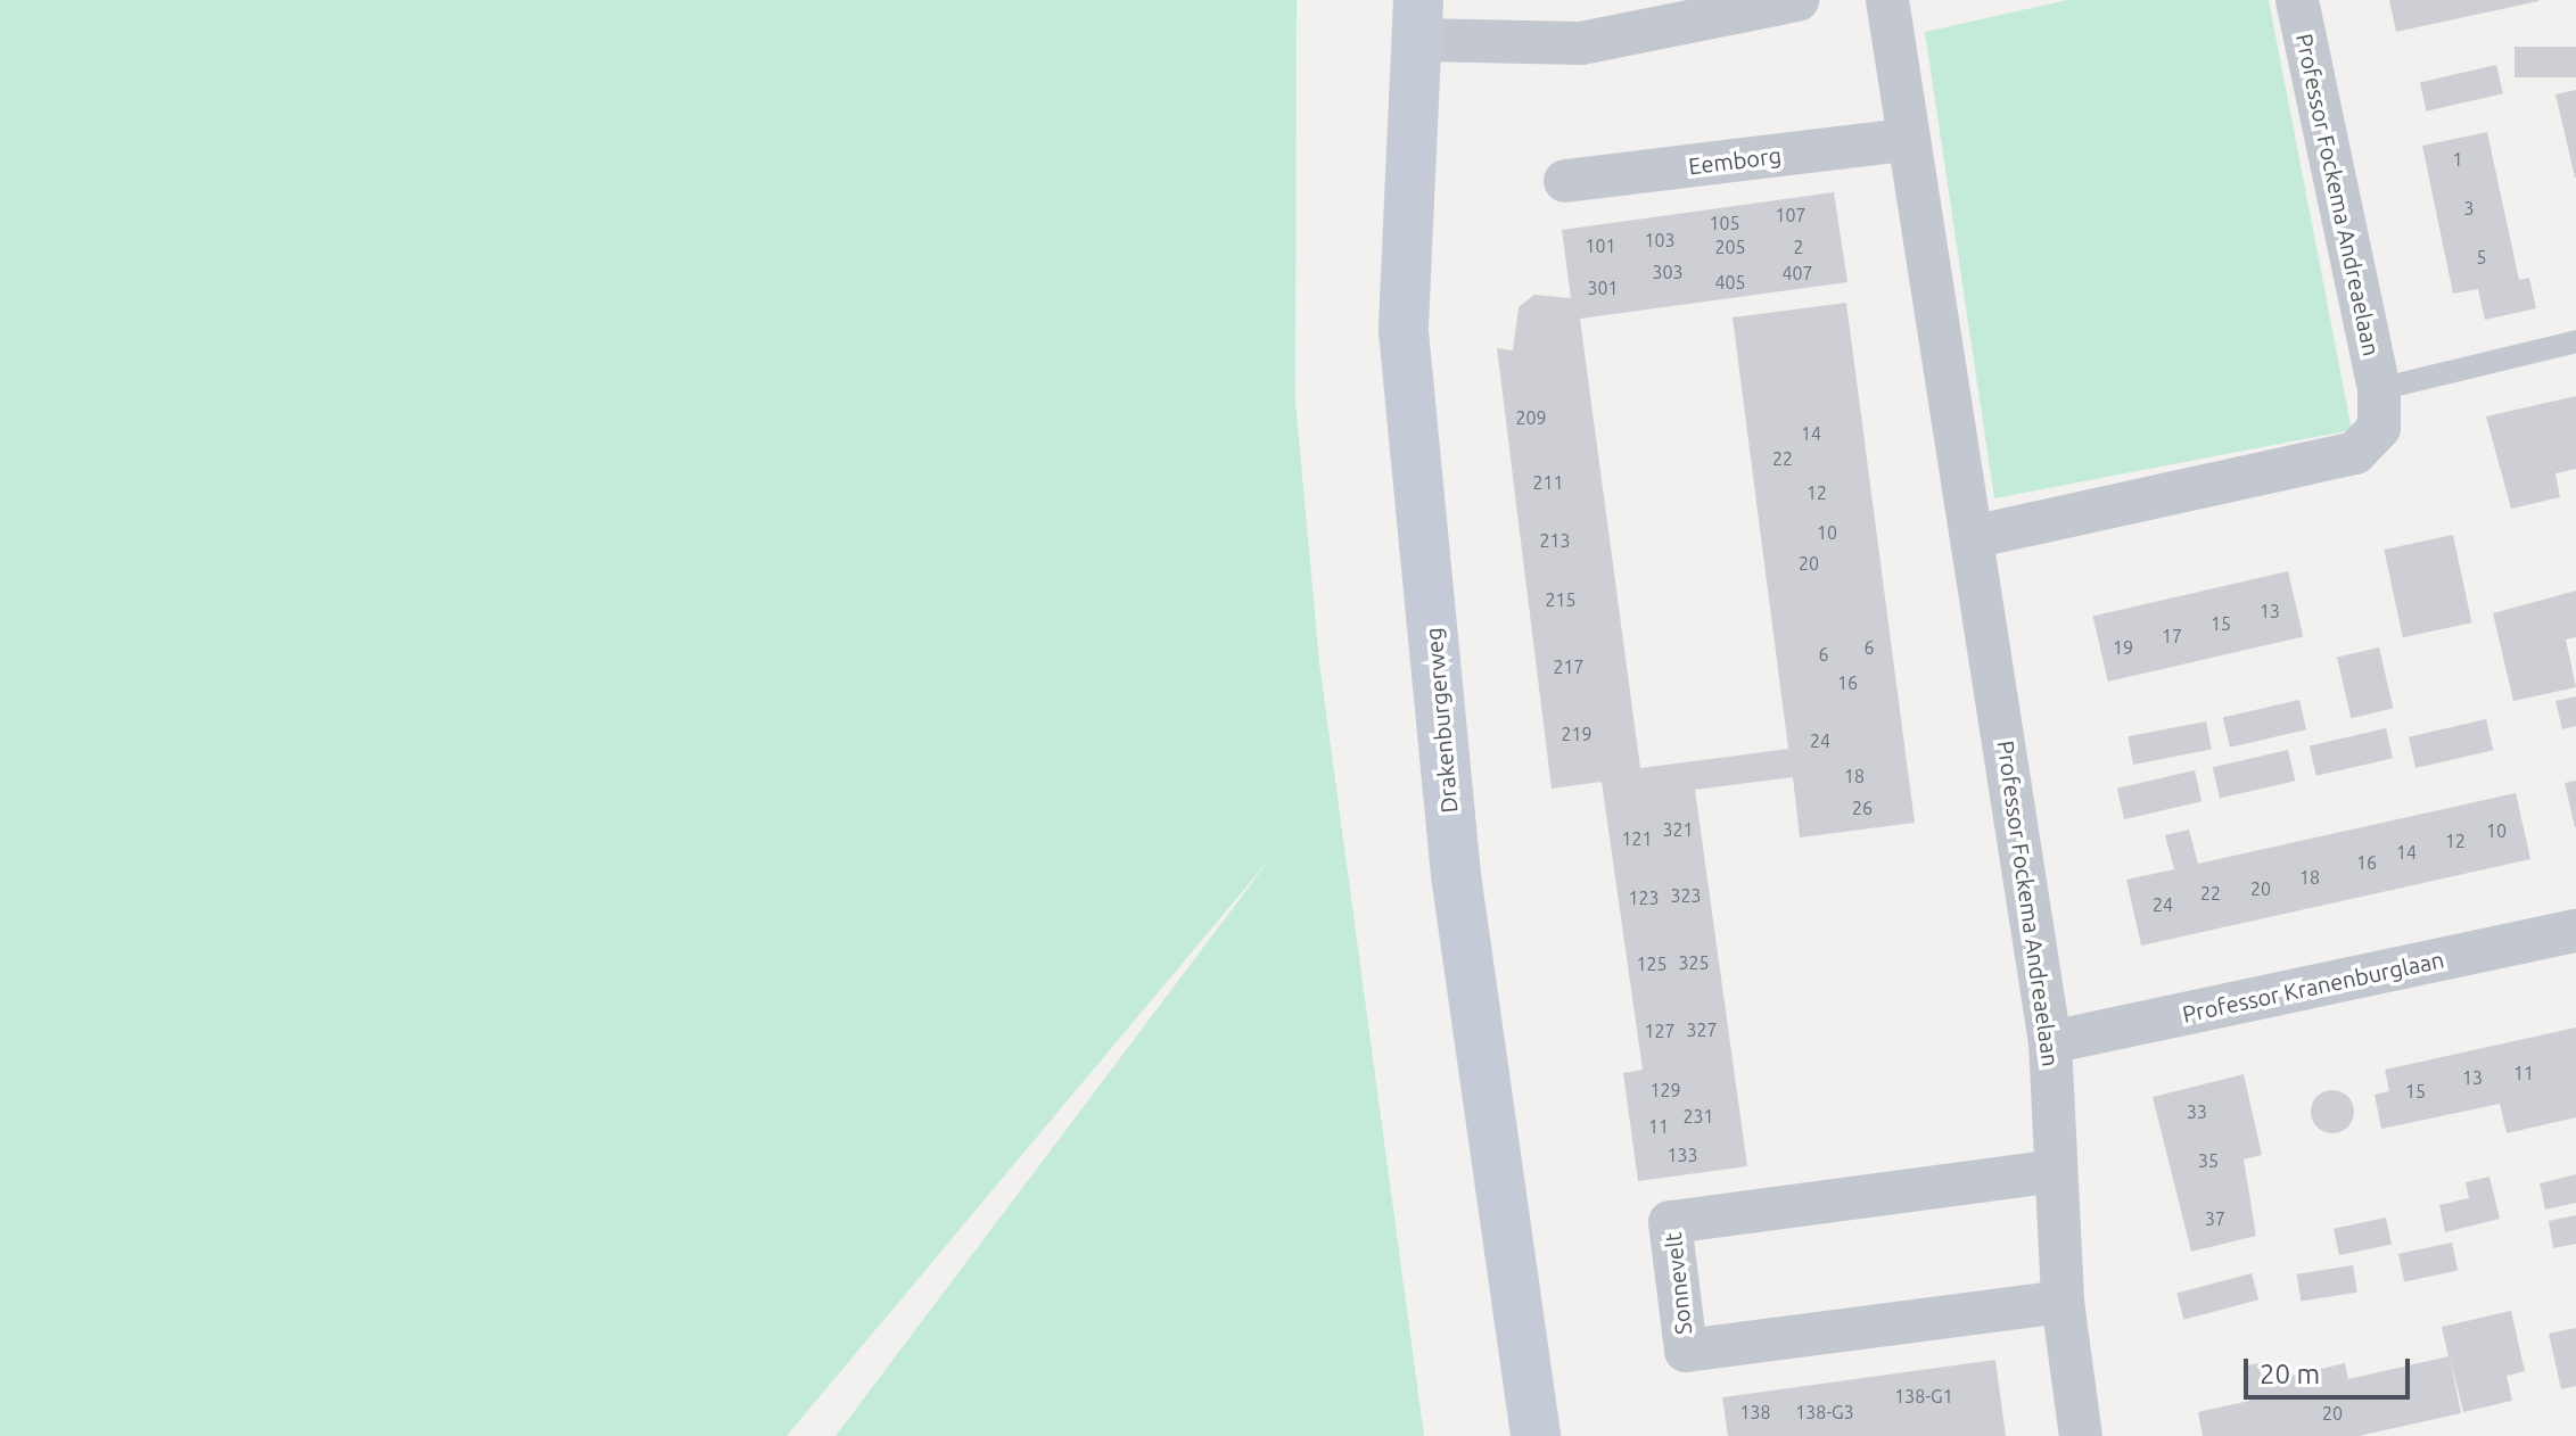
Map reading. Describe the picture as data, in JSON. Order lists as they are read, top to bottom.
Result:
{
  "streets": {
    "main road": ["Drakenburgerweg"],
    "street": [
      "Eemborg",
      "Professor Fockema Andreaelaan",
      "Professor Kranenburglaan",
      "Sonnevelt"
    ]
  },
  "crossings": [
    ["Eemborg", "Professor Fockema Andreaelaan"],
    ["Professor Fockema Andreaelaan", "Professor Kranenburglaan"],
    ["Professor Fockema Andreaelaan", "Sonnevelt"]
  ],
  "house_numbers": [
    "1",
    "3",
    "107",
    "105",
    "103",
    "101",
    "205",
    "2",
    "5",
    "303",
    "407",
    "405",
    "301",
    "209",
    "14",
    "22",
    "211",
    "12",
    "10",
    "213",
    "20",
    "215",
    "13",
    "15",
    "17",
    "6",
    "19",
    "6",
    "217",
    "16",
    "219",
    "24",
    "18",
    "26",
    "321",
    "10",
    "121",
    "12",
    "14",
    "16",
    "18",
    "20",
    "22",
    "323",
    "123",
    "24",
    "325",
    "125",
    "327",
    "127",
    "11",
    "13",
    "129",
    "15",
    "33",
    "231",
    "11",
    "133",
    "35",
    "37",
    "138-G1",
    "138",
    "138-G3",
    "20"
  ],
  "scale_bar": "20 m"
}
